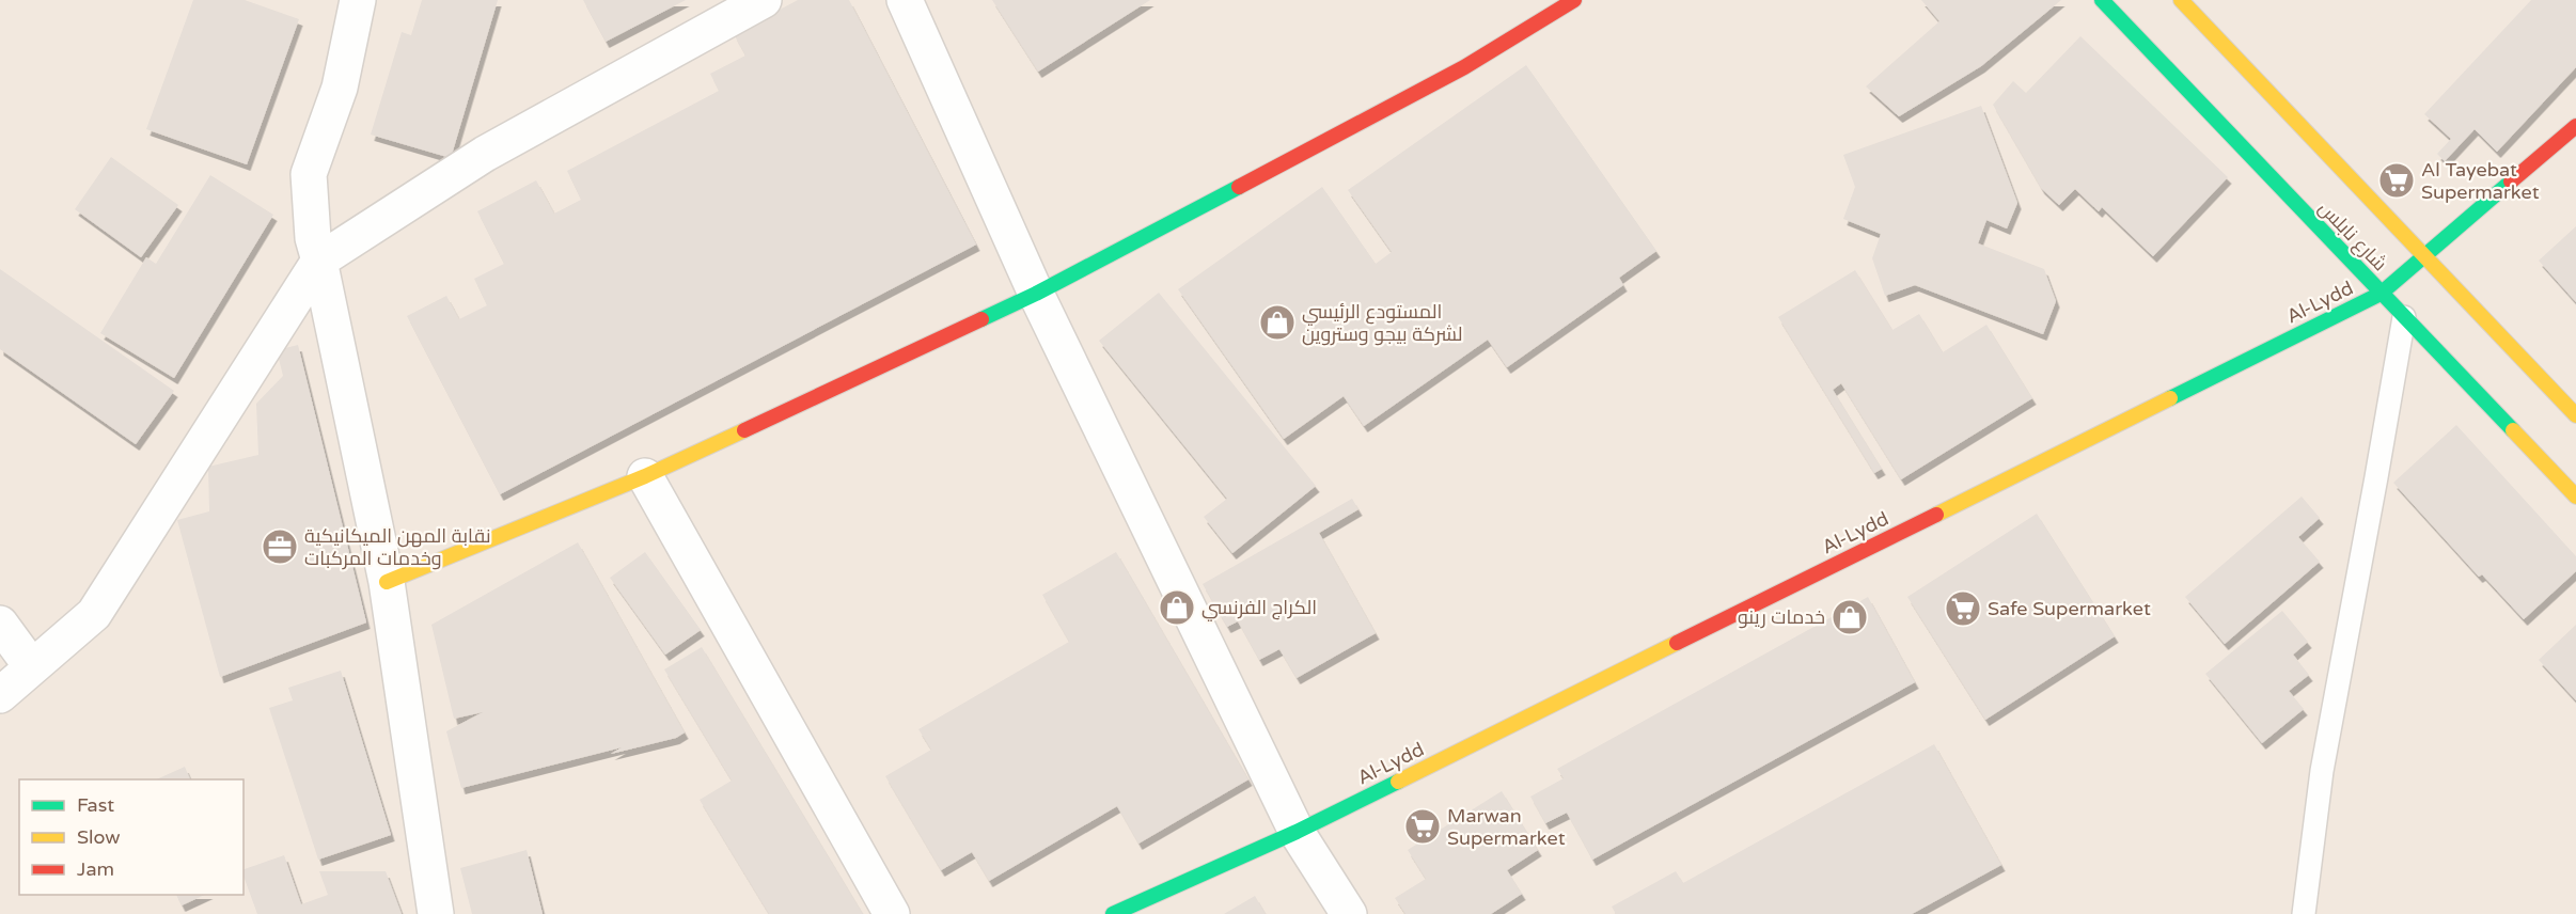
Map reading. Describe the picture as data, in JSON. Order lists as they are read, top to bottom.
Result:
{
  "streets": {
    "street": ["شارع نابلس", "Al-Lydd"]
  },
  "crossings": [
    ["شارع نابلس", "Al-Lydd"]
  ],
  "places": {
    "supermarket": ["Al Tayebat Supermarket", "Safe Supermarket", "Marwan Supermarket"],
    "shop": ["المستودع الرئيسي لشركة بيجو وستروين", "الكراج الفرنسي", "خدمات رينو"],
    "office": ["نقابة المهن الميكانيكية وخدمات المركبات"]
  },
  "legend": ["Fast", "Slow", "Jam"]
}
